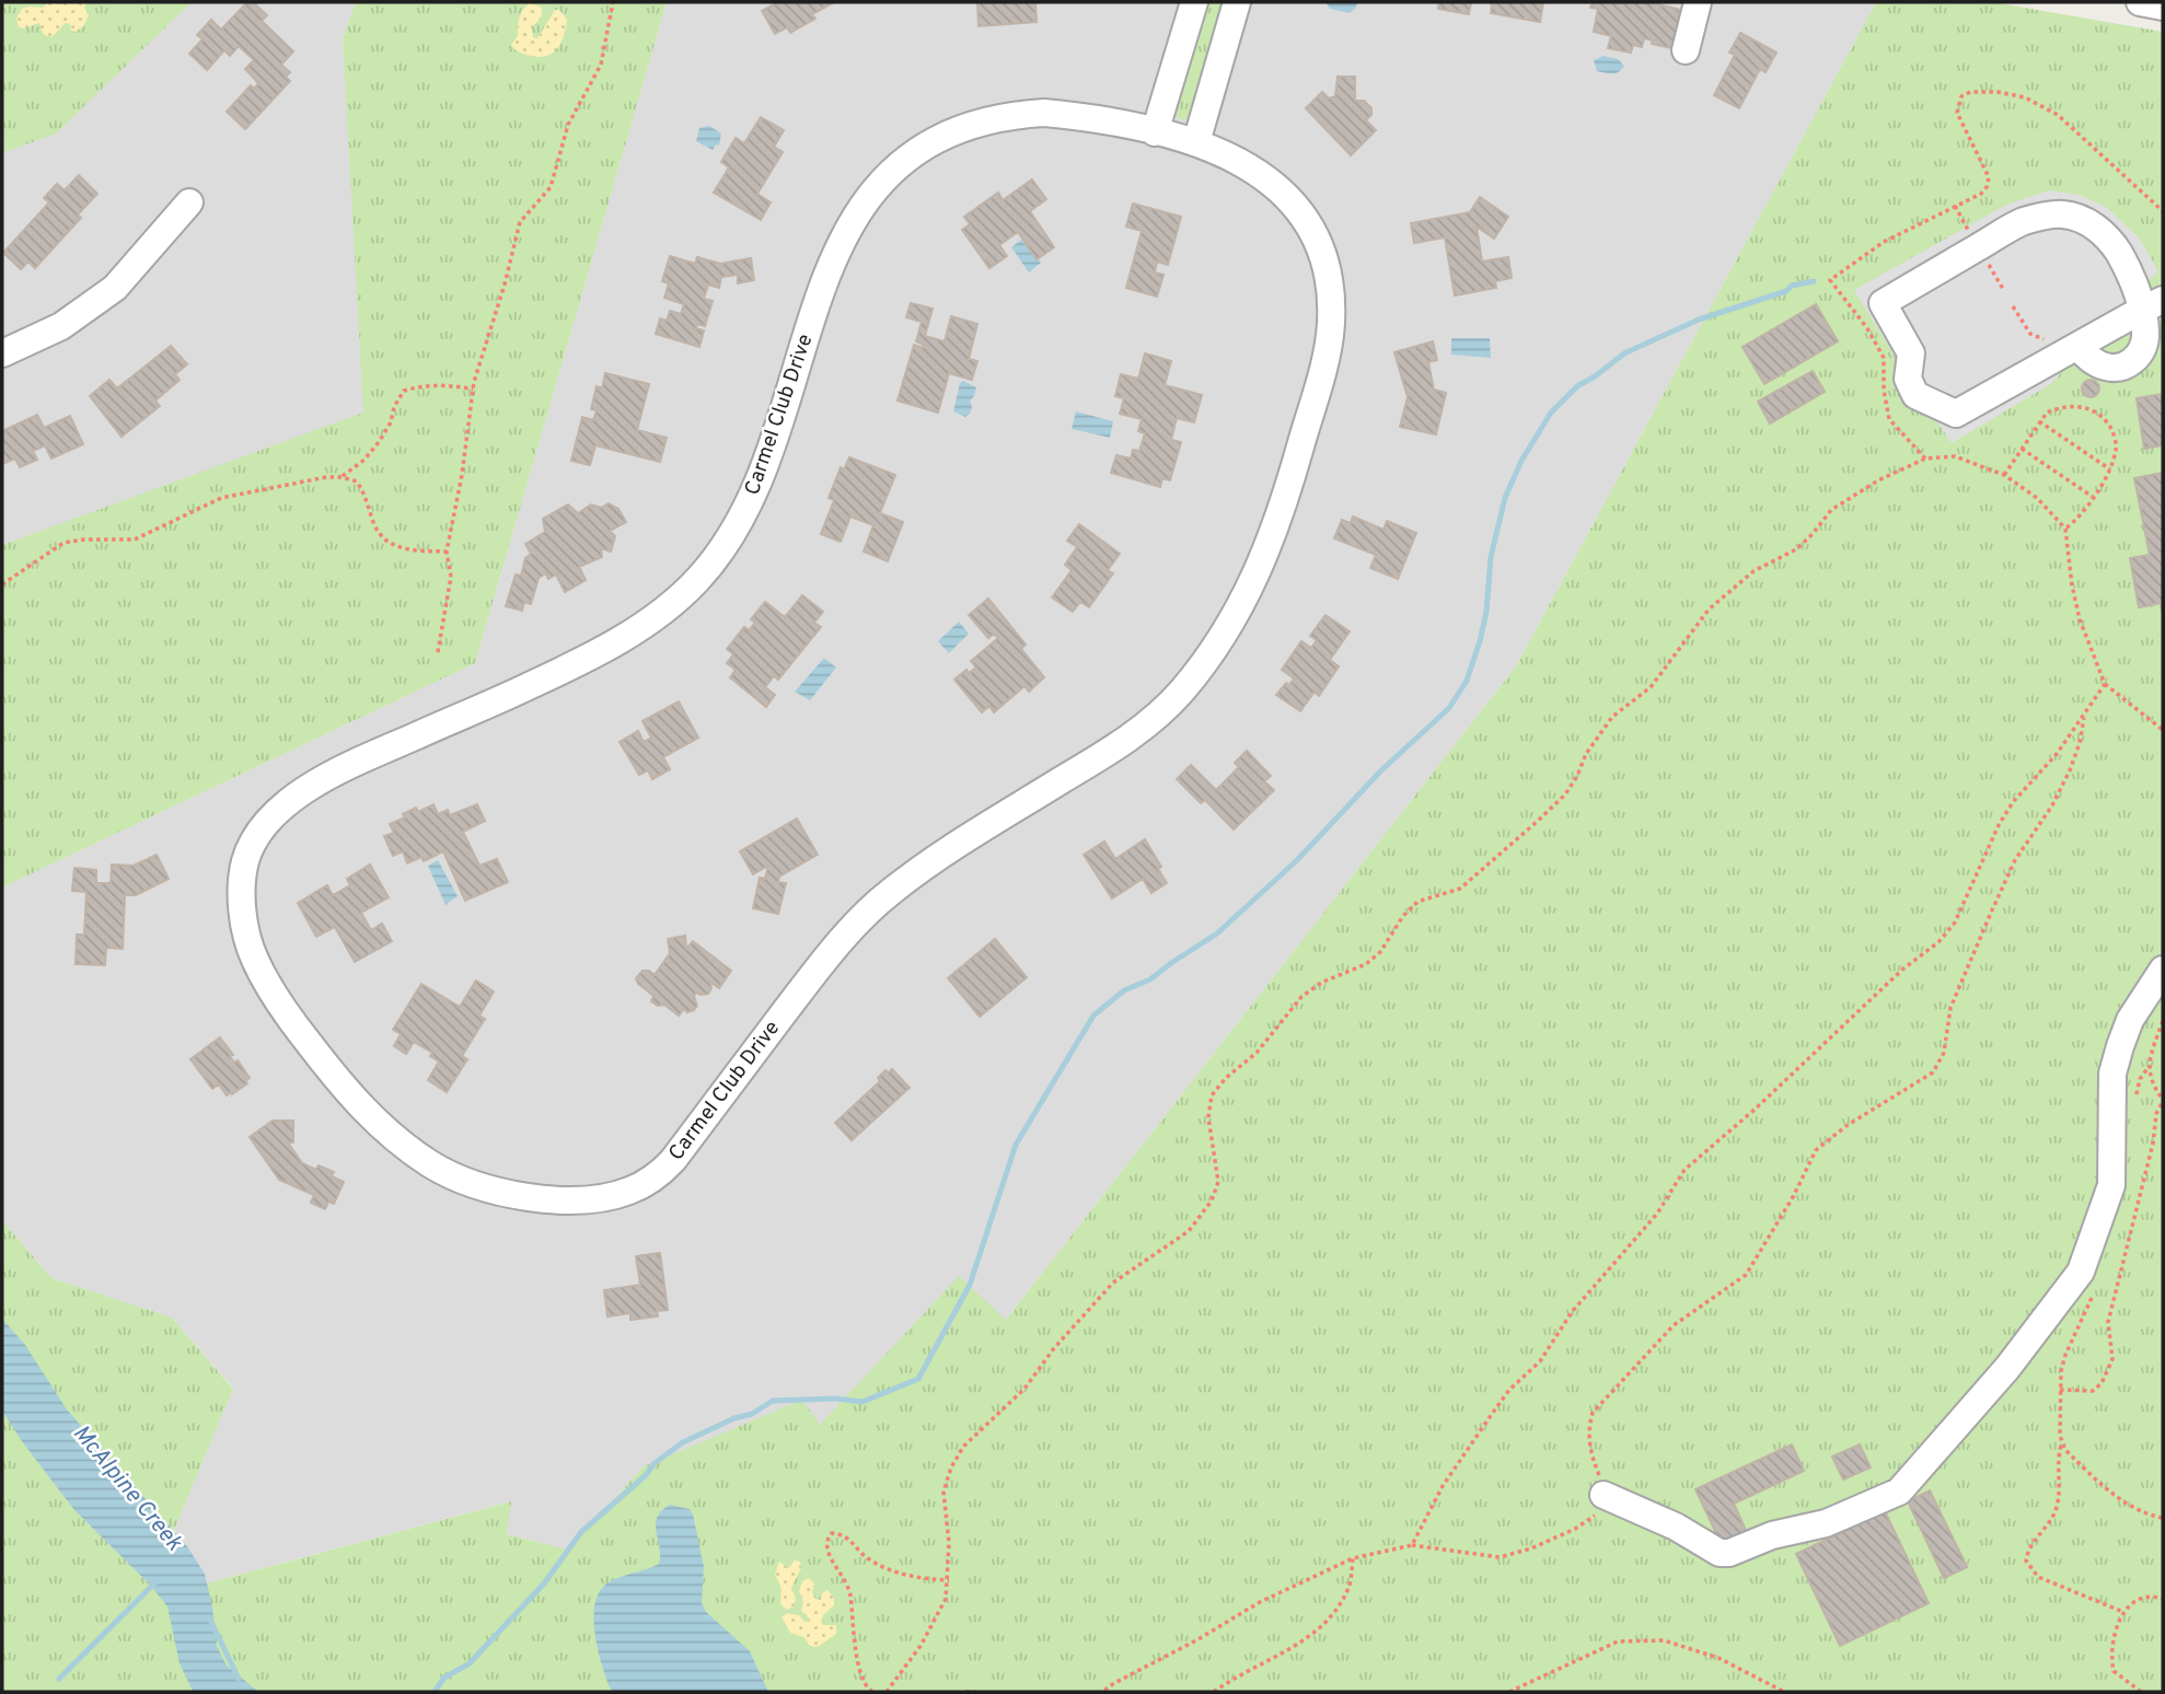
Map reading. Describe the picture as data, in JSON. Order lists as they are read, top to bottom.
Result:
{
  "streets": {
    "street": ["Carmel Club Drive"]
  },
  "water": ["McAlpine Creek"]
}
